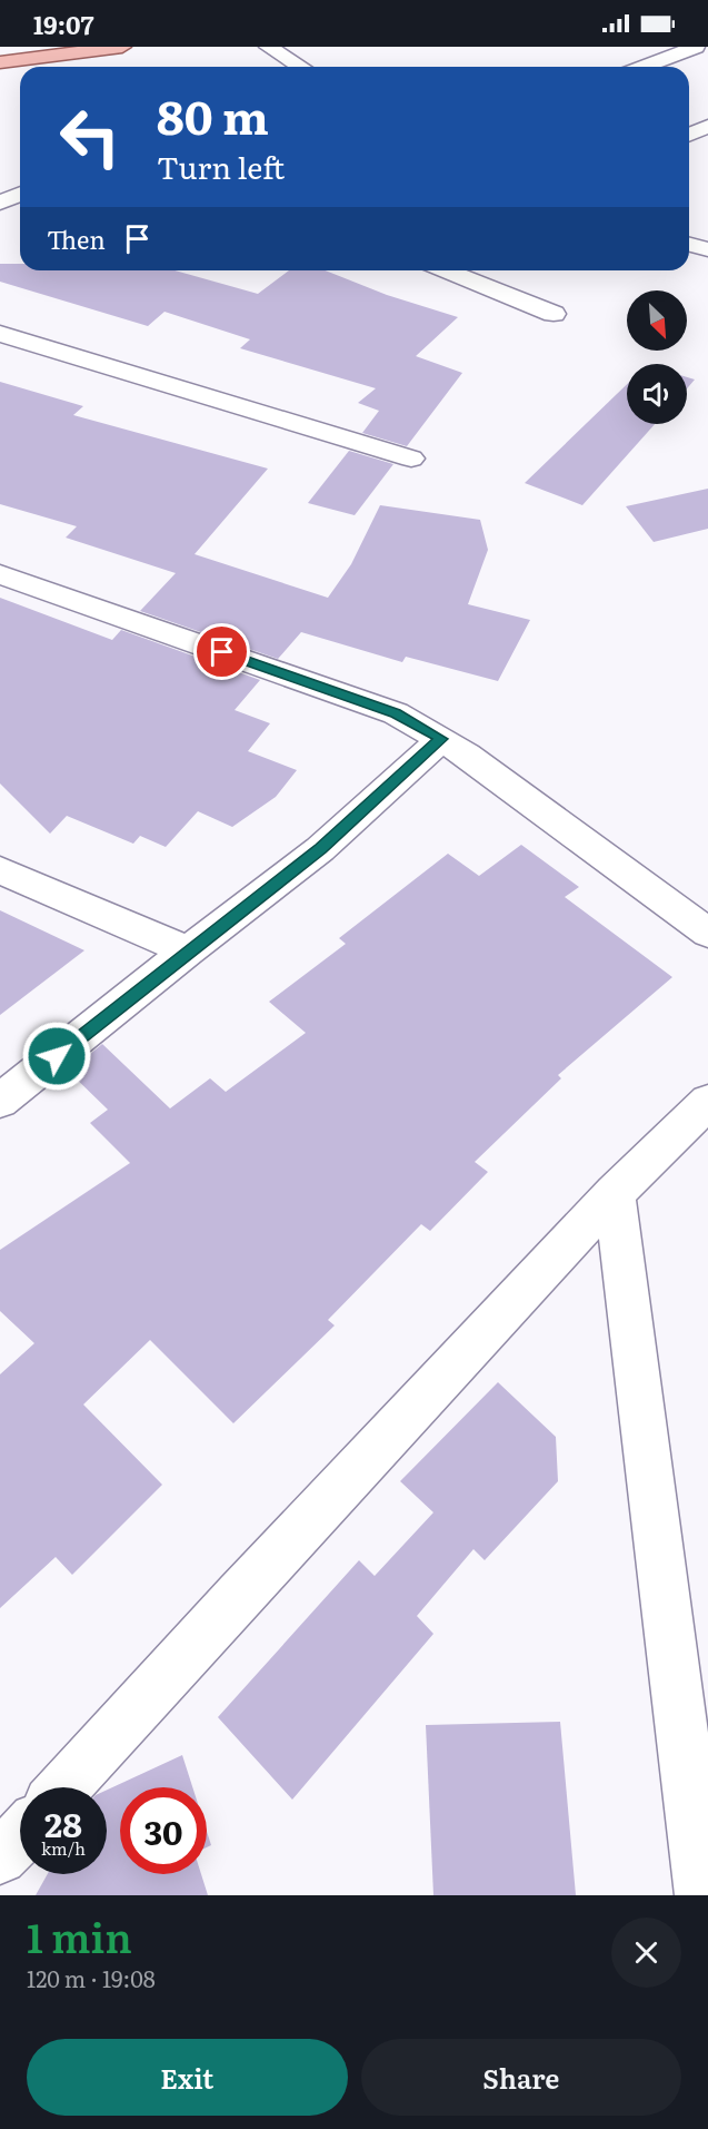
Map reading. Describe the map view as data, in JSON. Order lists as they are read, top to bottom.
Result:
{
  "north": "bottom right",
  "page": {
    "status": "19:07",
    "turn": ["80 m", "Turn left"],
    "then": "Then",
    "speed": "28 km/h",
    "limit": "30",
    "heading": ["1 min", "120 m · 19:08"],
    "buttons": ["Exit", "Share"]
  }
}
